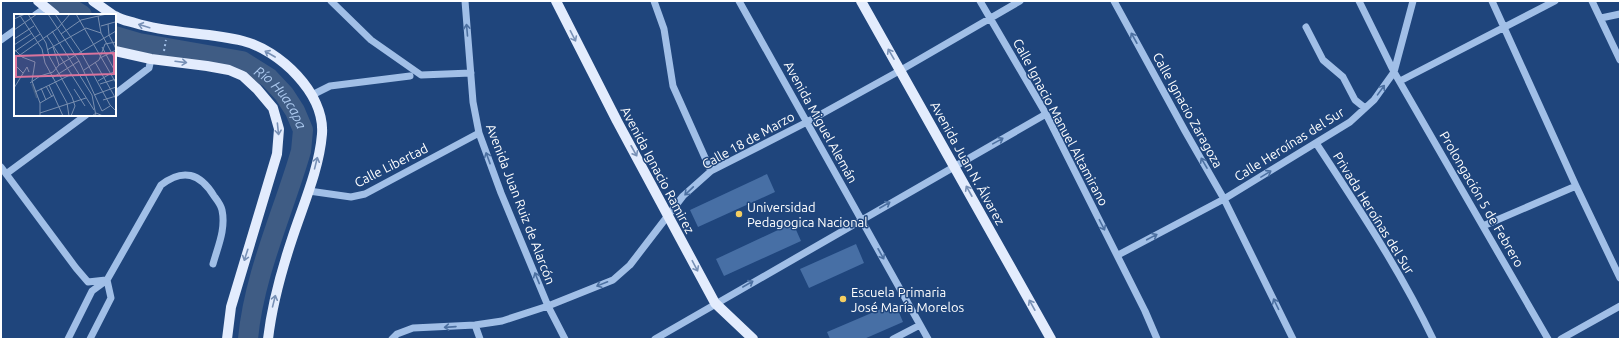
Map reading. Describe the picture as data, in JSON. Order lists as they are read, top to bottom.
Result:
{
  "streets": {
    "main road": ["Avenida Juan N. Álvarez", "Avenida Ignacio Ramirez"],
    "street": [
      "Calle Ignacio Zaragoza",
      "Avenida Miguel Alemán",
      "Calle Ignacio Manuel Altamirano",
      "Calle 18 de Marzo",
      "Calle Heroínas del Sur",
      "Calle Libertad",
      "Prolongación 5 de Febrero",
      "Avenida Juan Ruiz de Alarcón",
      "Privada Heroínas del Sur"
    ]
  },
  "crossings": [
    ["Calle Ignacio Zaragoza", "Calle Heroínas del Sur"],
    ["Avenida Miguel Alemán", "Calle 18 de Marzo"],
    ["Calle Ignacio Manuel Altamirano", "Calle 18 de Marzo"],
    ["Calle Ignacio Manuel Altamirano", "Calle Heroínas del Sur"],
    ["Calle 18 de Marzo", "Avenida Juan N. Álvarez"],
    ["Calle 18 de Marzo", "Avenida Ignacio Ramirez"],
    ["Calle 18 de Marzo", "Avenida Juan Ruiz de Alarcón"],
    ["Calle Heroínas del Sur", "Prolongación 5 de Febrero"],
    ["Calle Heroínas del Sur", "Privada Heroínas del Sur"],
    ["Calle Libertad", "Avenida Juan Ruiz de Alarcón"]
  ],
  "one_way": [
    "Calle Ignacio Zaragoza",
    "Calle Ignacio Manuel Altamirano",
    "Calle 18 de Marzo",
    "Calle Heroínas del Sur",
    "Avenida Juan N. Álvarez",
    "Avenida Ignacio Ramirez",
    "Avenida Juan Ruiz de Alarcón"
  ],
  "water": ["Río Huacapa"],
  "places": ["Universidad Pedagogica Nacional", "Escuela Primaria José María Morelos"]
}
